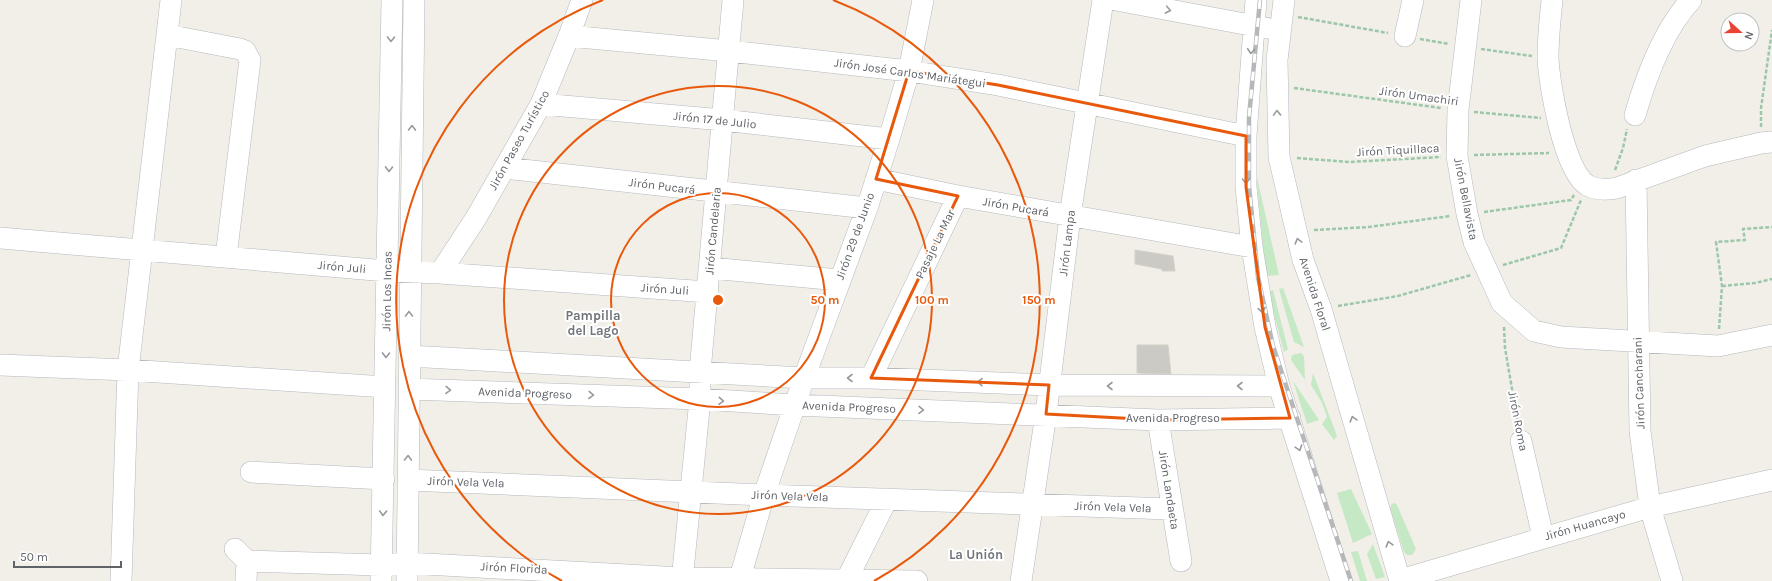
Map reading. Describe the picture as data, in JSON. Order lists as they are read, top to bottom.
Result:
{
  "streets": {
    "street": [
      "Jirón José Carlos Mariátegui",
      "Jirón 17 de Julio",
      "Jirón Paseo Turístico",
      "Jirón Pucará",
      "Jirón Bellavista",
      "Jirón Candelaria",
      "Jirón 29 de Junio",
      "Jirón Lampa",
      "Pasaje La Mar",
      "Jirón Juli",
      "Jirón Los Incas",
      "Avenida Floral",
      "Jirón Cancharani",
      "Avenida Progreso",
      "Jirón Roma",
      "Jirón Vela Vela",
      "Jirón Landaeta",
      "Jirón Huancayo",
      "Jirón Florida"
    ],
    "path": ["Jirón Umachiri", "Jirón Tiquillaca"]
  },
  "crossings": [
    ["Jirón José Carlos Mariátegui", "Jirón Paseo Turístico"],
    ["Jirón José Carlos Mariátegui", "Jirón Candelaria"],
    ["Jirón José Carlos Mariátegui", "Jirón 29 de Junio"],
    ["Jirón José Carlos Mariátegui", "Jirón Lampa"],
    ["Jirón Umachiri", "Jirón Bellavista"],
    ["Jirón Umachiri", "Avenida Floral"],
    ["Jirón 17 de Julio", "Jirón Paseo Turístico"],
    ["Jirón 17 de Julio", "Jirón Candelaria"],
    ["Jirón 17 de Julio", "Jirón 29 de Junio"],
    ["Jirón Paseo Turístico", "Jirón Pucará"],
    ["Jirón Paseo Turístico", "Jirón Juli"],
    ["Jirón Tiquillaca", "Jirón Bellavista"],
    ["Jirón Tiquillaca", "Avenida Floral"],
    ["Jirón Pucará", "Jirón Candelaria"],
    ["Jirón Pucará", "Jirón 29 de Junio"],
    ["Jirón Pucará", "Jirón Lampa"],
    ["Jirón Pucará", "Pasaje La Mar"],
    ["Jirón Bellavista", "Jirón Cancharani"],
    ["Jirón Bellavista", "Jirón Roma"],
    ["Jirón Candelaria", "Jirón Juli"],
    ["Jirón Candelaria", "Avenida Progreso"],
    ["Jirón Candelaria", "Jirón Vela Vela"],
    ["Jirón Candelaria", "Jirón Florida"],
    ["Jirón 29 de Junio", "Avenida Progreso"],
    ["Jirón 29 de Junio", "Jirón Vela Vela"],
    ["Jirón 29 de Junio", "Jirón Florida"],
    ["Jirón Lampa", "Avenida Progreso"],
    ["Jirón Lampa", "Jirón Vela Vela"],
    ["Jirón Juli", "Jirón Los Incas"],
    ["Jirón Los Incas", "Avenida Progreso"],
    ["Jirón Los Incas", "Jirón Vela Vela"],
    ["Jirón Los Incas", "Jirón Florida"],
    ["Avenida Floral", "Jirón Huancayo"],
    ["Jirón Cancharani", "Jirón Huancayo"],
    ["Avenida Progreso", "Jirón Landaeta"],
    ["Jirón Roma", "Jirón Huancayo"],
    ["Jirón Vela Vela", "Jirón Landaeta"]
  ],
  "districts": ["Pampilla del Lago", "La Unión"],
  "scale_bar": "50 m",
  "north": "right",
  "rings": ["50 m", "100 m", "150 m"]
}
